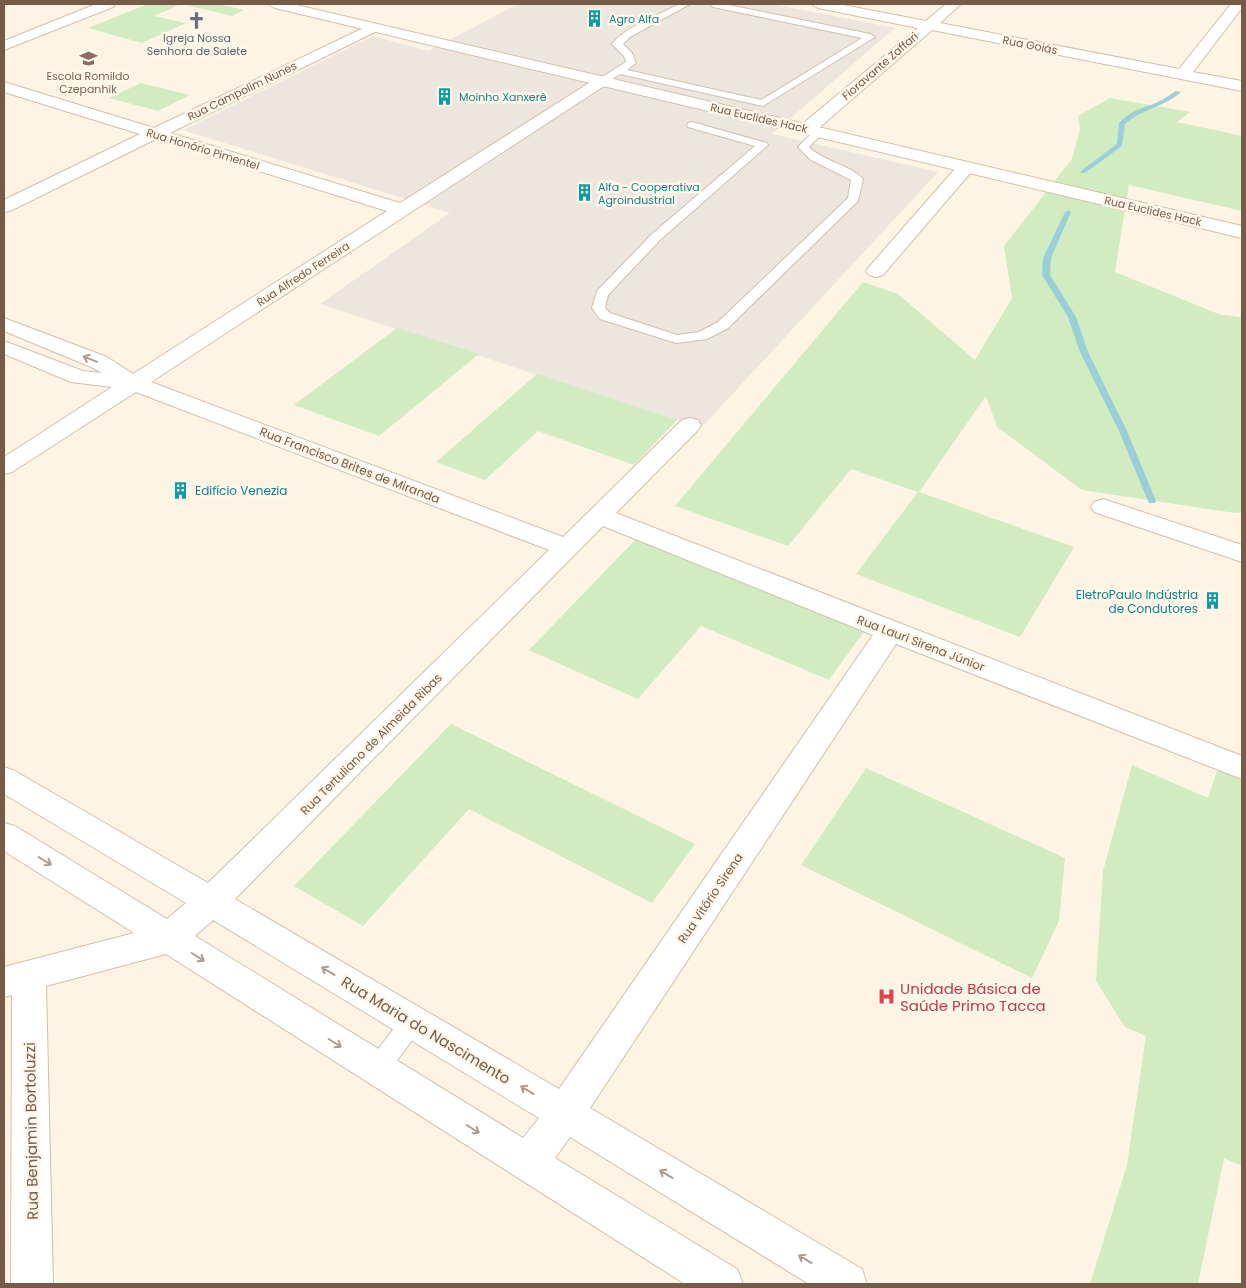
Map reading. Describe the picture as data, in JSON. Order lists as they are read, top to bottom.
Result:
{
  "streets": {
    "street": [
      "Rua Goiás",
      "Fioravante Zaffari",
      "Rua Campolim Nunes",
      "Rua Euclides Hack",
      "Rua Honório Pimentel",
      "Rua Alfredo Ferreira",
      "Rua Francisco Brites de Miranda",
      "Rua Lauri Sirena Júnior",
      "Rua Tertuliano de Almeida Ribas",
      "Rua Vitório Sirena",
      "Rua Maria do Nascimento",
      "Rua Benjamin Bortoluzzi"
    ]
  },
  "crossings": [
    ["Rua Goiás", "Fioravante Zaffari"],
    ["Fioravante Zaffari", "Rua Euclides Hack"],
    ["Rua Campolim Nunes", "Rua Euclides Hack"],
    ["Rua Campolim Nunes", "Rua Honório Pimentel"],
    ["Rua Euclides Hack", "Rua Alfredo Ferreira"],
    ["Rua Honório Pimentel", "Rua Alfredo Ferreira"],
    ["Rua Alfredo Ferreira", "Rua Francisco Brites de Miranda"],
    ["Rua Francisco Brites de Miranda", "Rua Tertuliano de Almeida Ribas"],
    ["Rua Lauri Sirena Júnior", "Rua Tertuliano de Almeida Ribas"],
    ["Rua Lauri Sirena Júnior", "Rua Vitório Sirena"],
    ["Rua Tertuliano de Almeida Ribas", "Rua Maria do Nascimento"],
    ["Rua Tertuliano de Almeida Ribas", "Rua Benjamin Bortoluzzi"],
    ["Rua Vitório Sirena", "Rua Maria do Nascimento"]
  ],
  "places": {
    "building": [
      "Agro Alfa",
      "Moinho Xanxerê",
      "Alfa - Cooperativa Agroindustrial",
      "Edifício Venezia",
      "EletroPaulo Indústria de Condutores"
    ],
    "church": ["Igreja Nossa Senhora de Salete"],
    "school or university": ["Escola Romildo Czepanhik"],
    "hospital": ["Unidade Básica de Saúde Primo Tacca"]
  }
}
